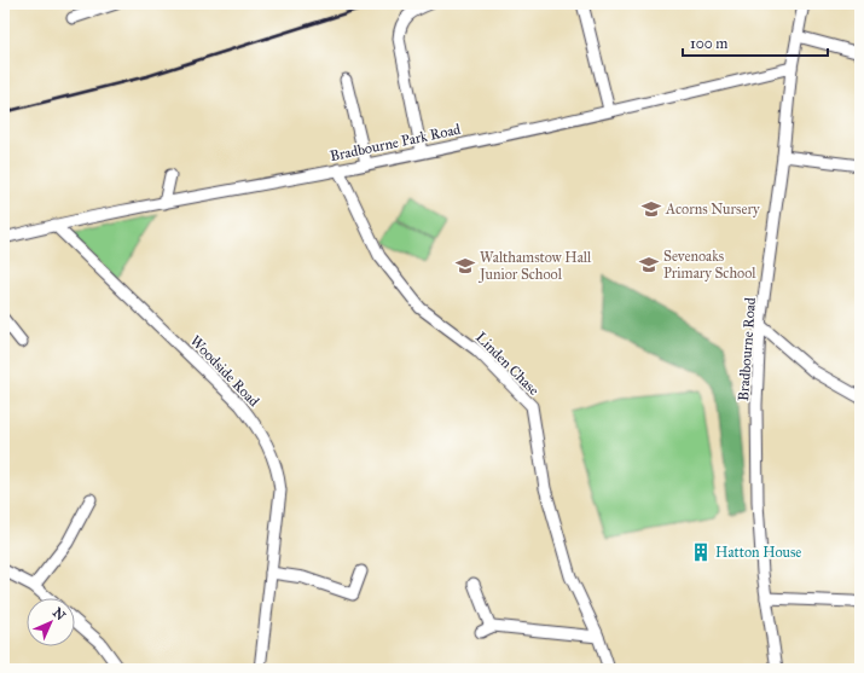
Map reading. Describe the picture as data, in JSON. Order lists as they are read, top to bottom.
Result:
{
  "streets": {
    "street": [
      "Bradbourne Park Road",
      "Bradbourne Road",
      "Linden Chase",
      "Woodside Road"
    ]
  },
  "crossings": [
    ["Bradbourne Park Road", "Bradbourne Road"],
    ["Bradbourne Park Road", "Linden Chase"],
    ["Bradbourne Park Road", "Woodside Road"]
  ],
  "places": {
    "school or university": ["Acorns Nursery", "Sevenoaks Primary School", "Walthamstow Hall Junior School"],
    "building": ["Hatton House"]
  },
  "scale_bar": "100 m",
  "north": "top right"
}
